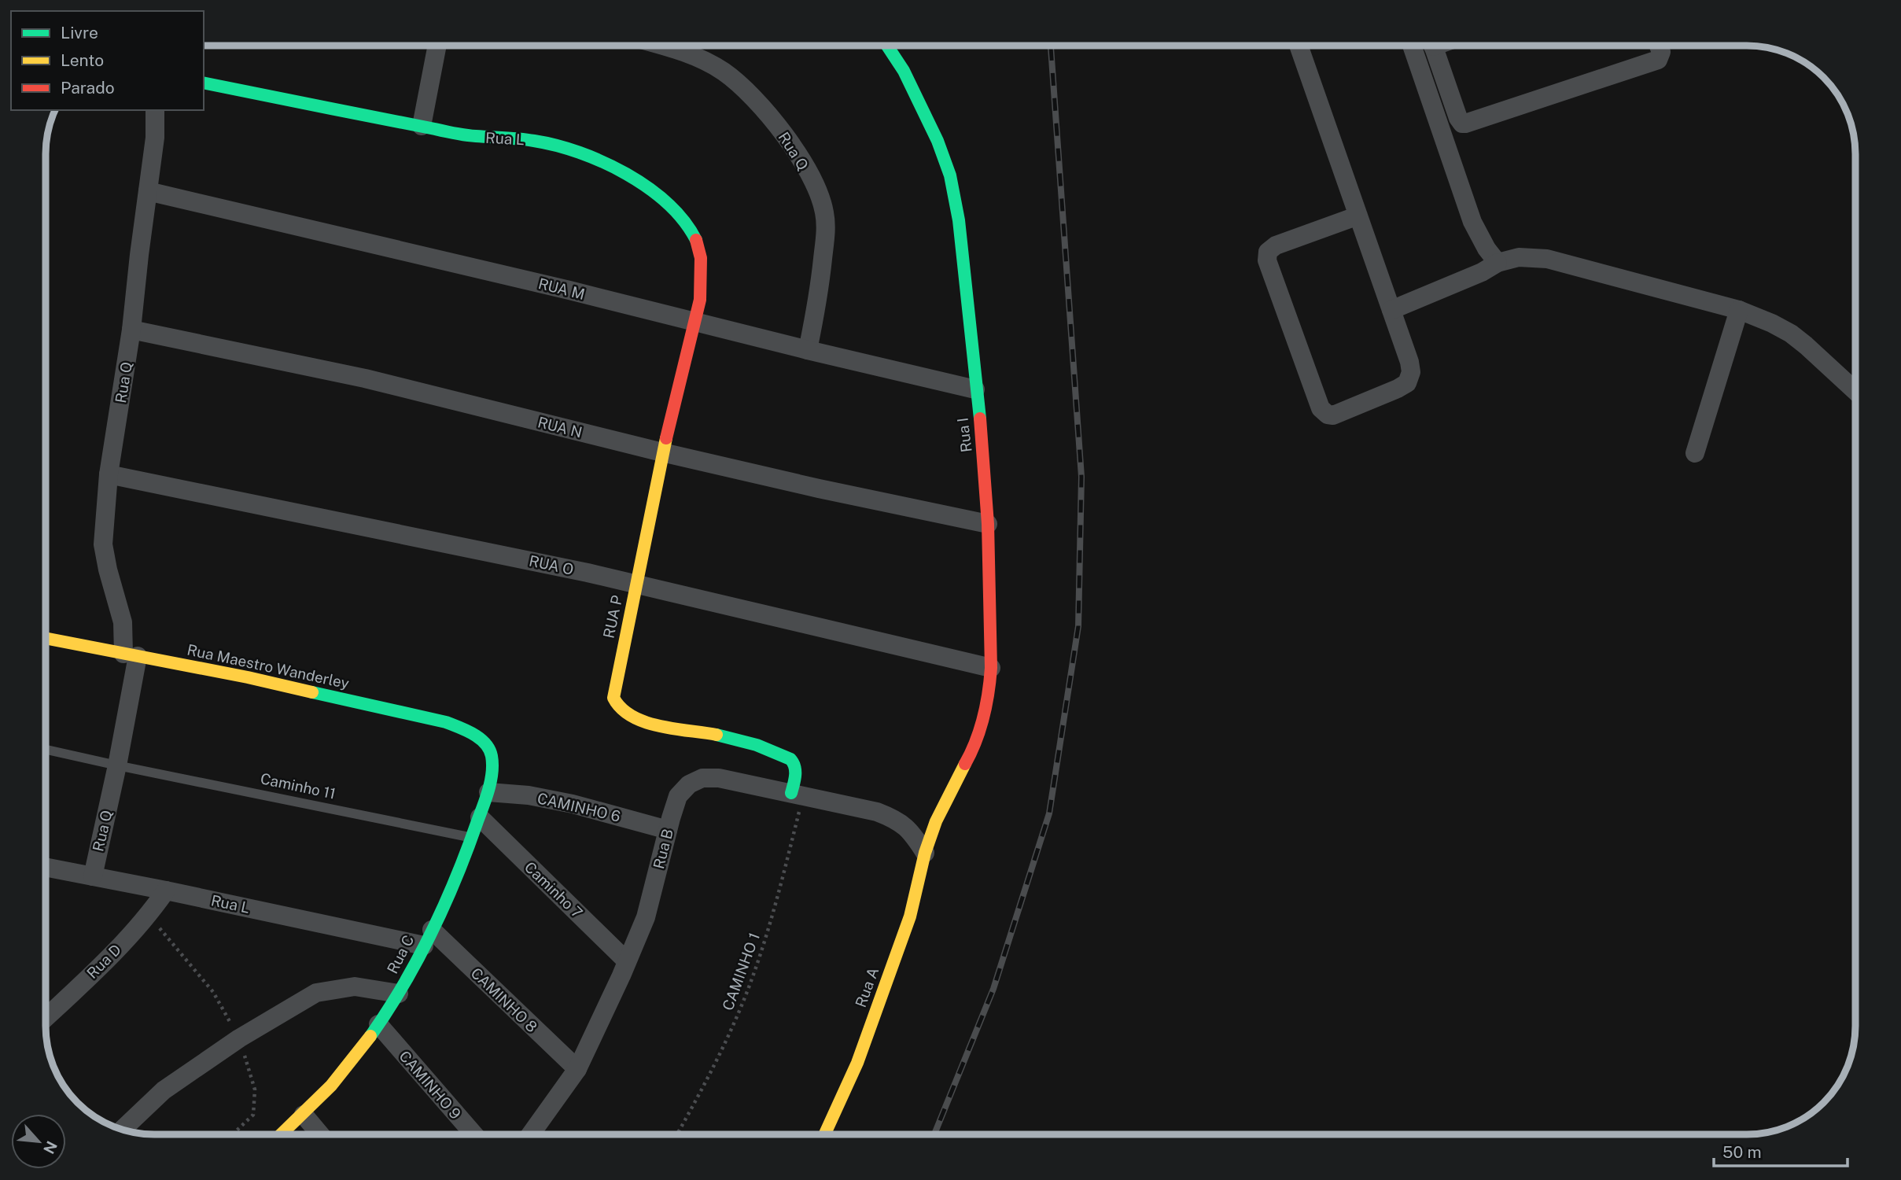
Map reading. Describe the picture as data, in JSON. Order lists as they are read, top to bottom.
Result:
{
  "streets": {
    "street": [
      "Rua L",
      "Rua Q",
      "RUA M",
      "RUA N",
      "Rua I",
      "RUA O",
      "RUA P",
      "Rua Maestro Wanderley",
      "CAMINHO 6",
      "Rua B",
      "Caminho 7",
      "Rua C",
      "Rua D",
      "Rua A",
      "CAMINHO 8",
      "CAMINHO 9"
    ],
    "lane": ["Caminho 11"],
    "path": ["CAMINHO 1"]
  },
  "crossings": [
    ["Rua L", "Rua Q"],
    ["Rua L", "RUA M"],
    ["Rua L", "RUA P"],
    ["Rua L", "Rua C"],
    ["Rua L", "Rua D"],
    ["Rua L", "CAMINHO 8"],
    ["Rua Q", "RUA M"],
    ["Rua Q", "RUA N"],
    ["Rua Q", "RUA O"],
    ["Rua Q", "Rua Maestro Wanderley"],
    ["Rua Q", "Caminho 11"],
    ["RUA M", "Rua I"],
    ["RUA M", "RUA P"],
    ["RUA N", "Rua I"],
    ["RUA N", "RUA P"],
    ["Rua I", "RUA O"],
    ["Rua I", "Rua B"],
    ["Rua I", "Rua A"],
    ["RUA O", "RUA P"],
    ["RUA P", "Rua B"],
    ["RUA P", "CAMINHO 1"],
    ["Rua Maestro Wanderley", "Rua C"],
    ["Caminho 11", "Rua C"],
    ["CAMINHO 6", "Rua B"],
    ["CAMINHO 6", "Rua C"],
    ["Rua B", "Caminho 7"],
    ["Rua B", "CAMINHO 1"],
    ["Rua B", "Rua A"],
    ["Rua B", "CAMINHO 8"],
    ["Caminho 7", "Rua C"],
    ["Rua C", "CAMINHO 8"],
    ["Rua C", "CAMINHO 9"]
  ],
  "legend": ["Livre", "Lento", "Parado"],
  "scale_bar": "50 m",
  "north": "bottom right"
}
